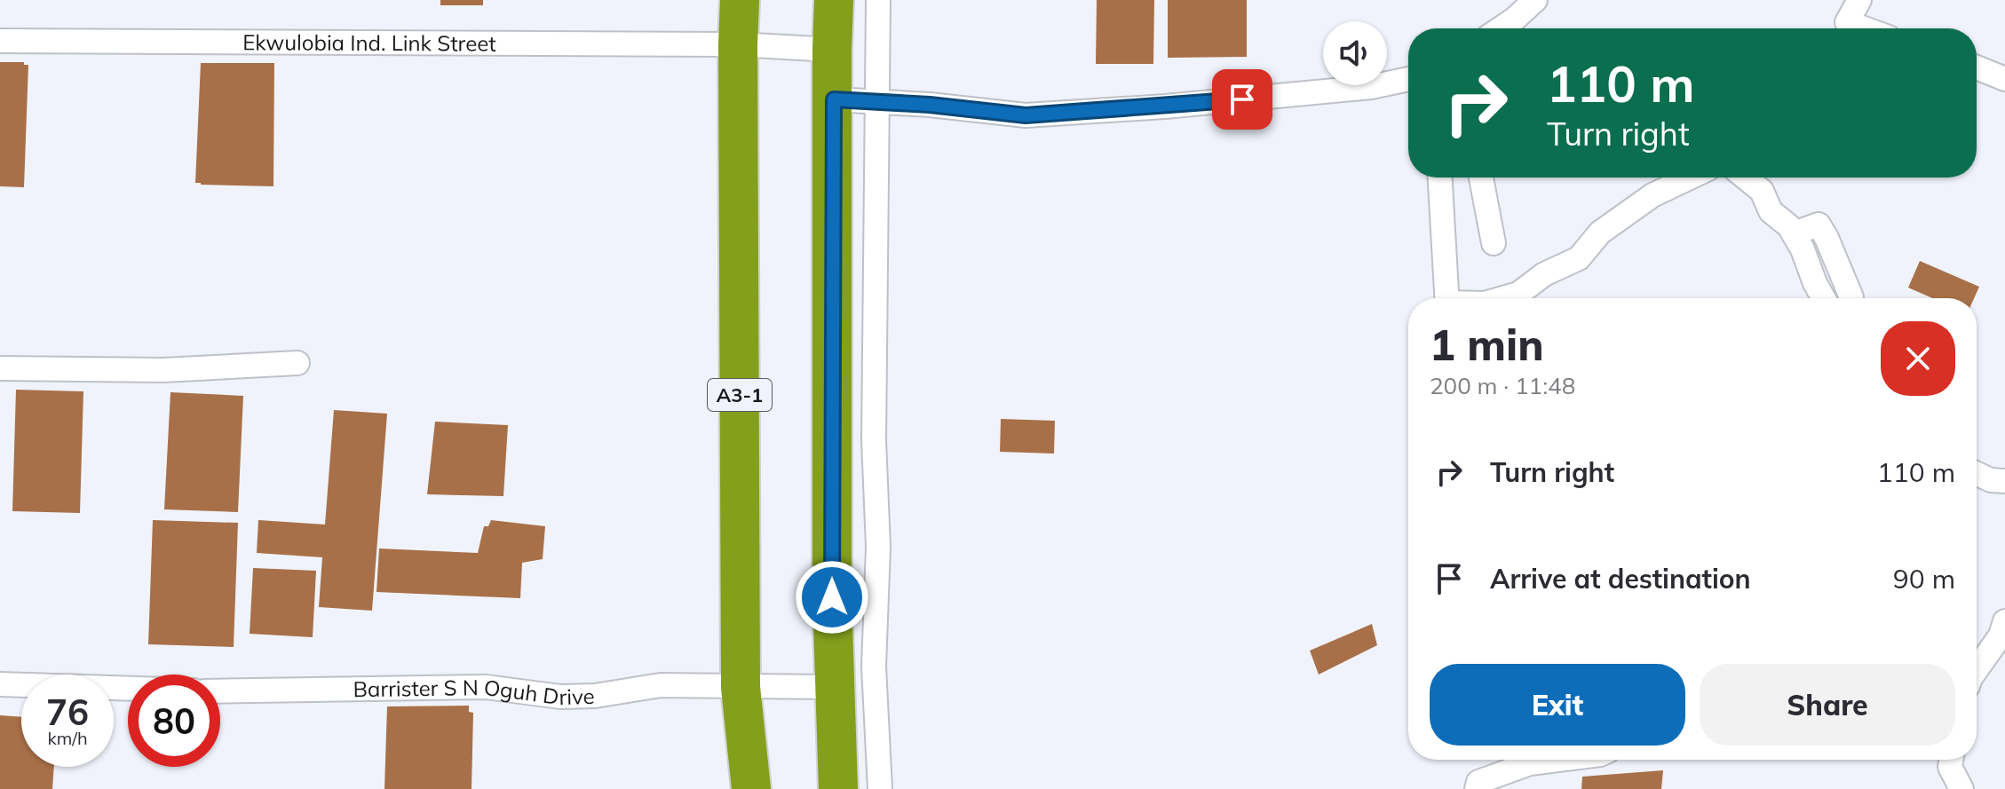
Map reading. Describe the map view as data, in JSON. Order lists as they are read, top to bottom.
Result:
{
  "streets": {
    "highway": ["A3-1"],
    "street": ["Ekwulobia Ind. Link Street", "Barrister S N Oguh Drive"]
  },
  "crossings": [
    ["Ekwulobia Ind. Link Street", "A3-1"],
    ["A3-1", "Barrister S N Oguh Drive"]
  ],
  "page": {
    "turn": ["110 m", "Turn right"],
    "heading": ["1 min", "200 m · 11:48"],
    "list": [
      {
        "name": "Turn right",
        "value": "110 m"
      },
      {
        "name": "Arrive at destination",
        "value": "90 m"
      }
    ],
    "buttons": ["Exit", "Share"],
    "speed": "76 km/h",
    "limit": "80"
  }
}
